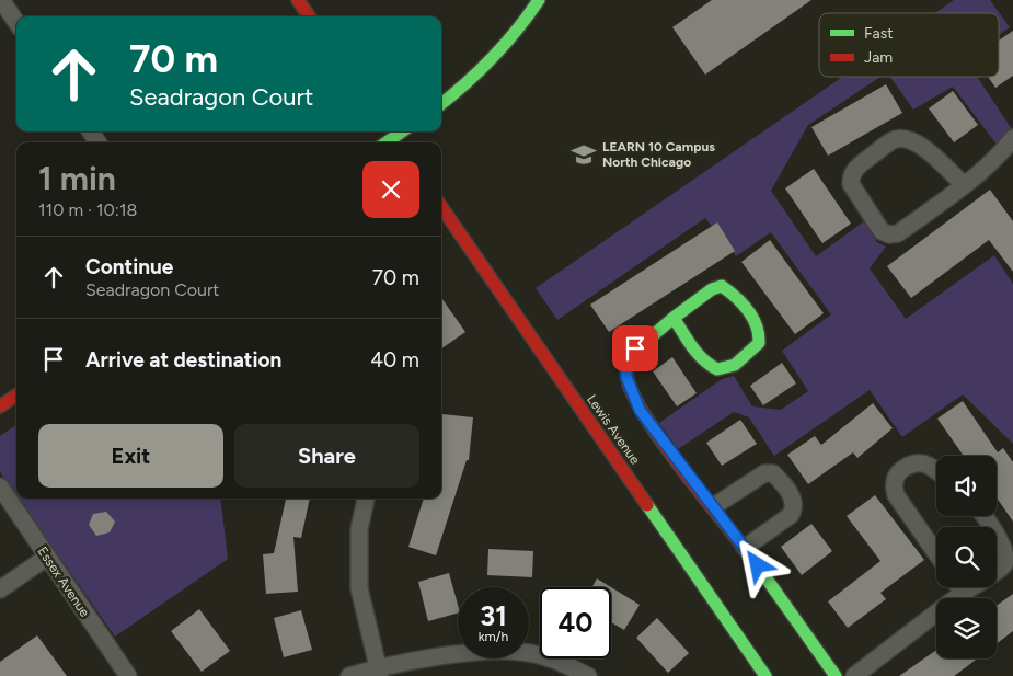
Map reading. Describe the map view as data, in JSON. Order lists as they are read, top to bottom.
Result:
{
  "streets": {
    "street": ["Lewis Avenue", "Essex Avenue"]
  },
  "places": {
    "school or university": ["LEARN 10 Campus North Chicago"]
  },
  "legend": ["Fast", "Jam"],
  "page": {
    "turn": ["70 m", "Seadragon Court"],
    "heading": ["1 min", "110 m · 10:18"],
    "list": [
      {
        "name": "Continue",
        "note": "Seadragon Court",
        "value": "70 m"
      },
      {
        "name": "Arrive at destination",
        "value": "40 m"
      }
    ],
    "buttons": ["Exit", "Share"],
    "speed": "31 km/h",
    "limit": "40"
  }
}
